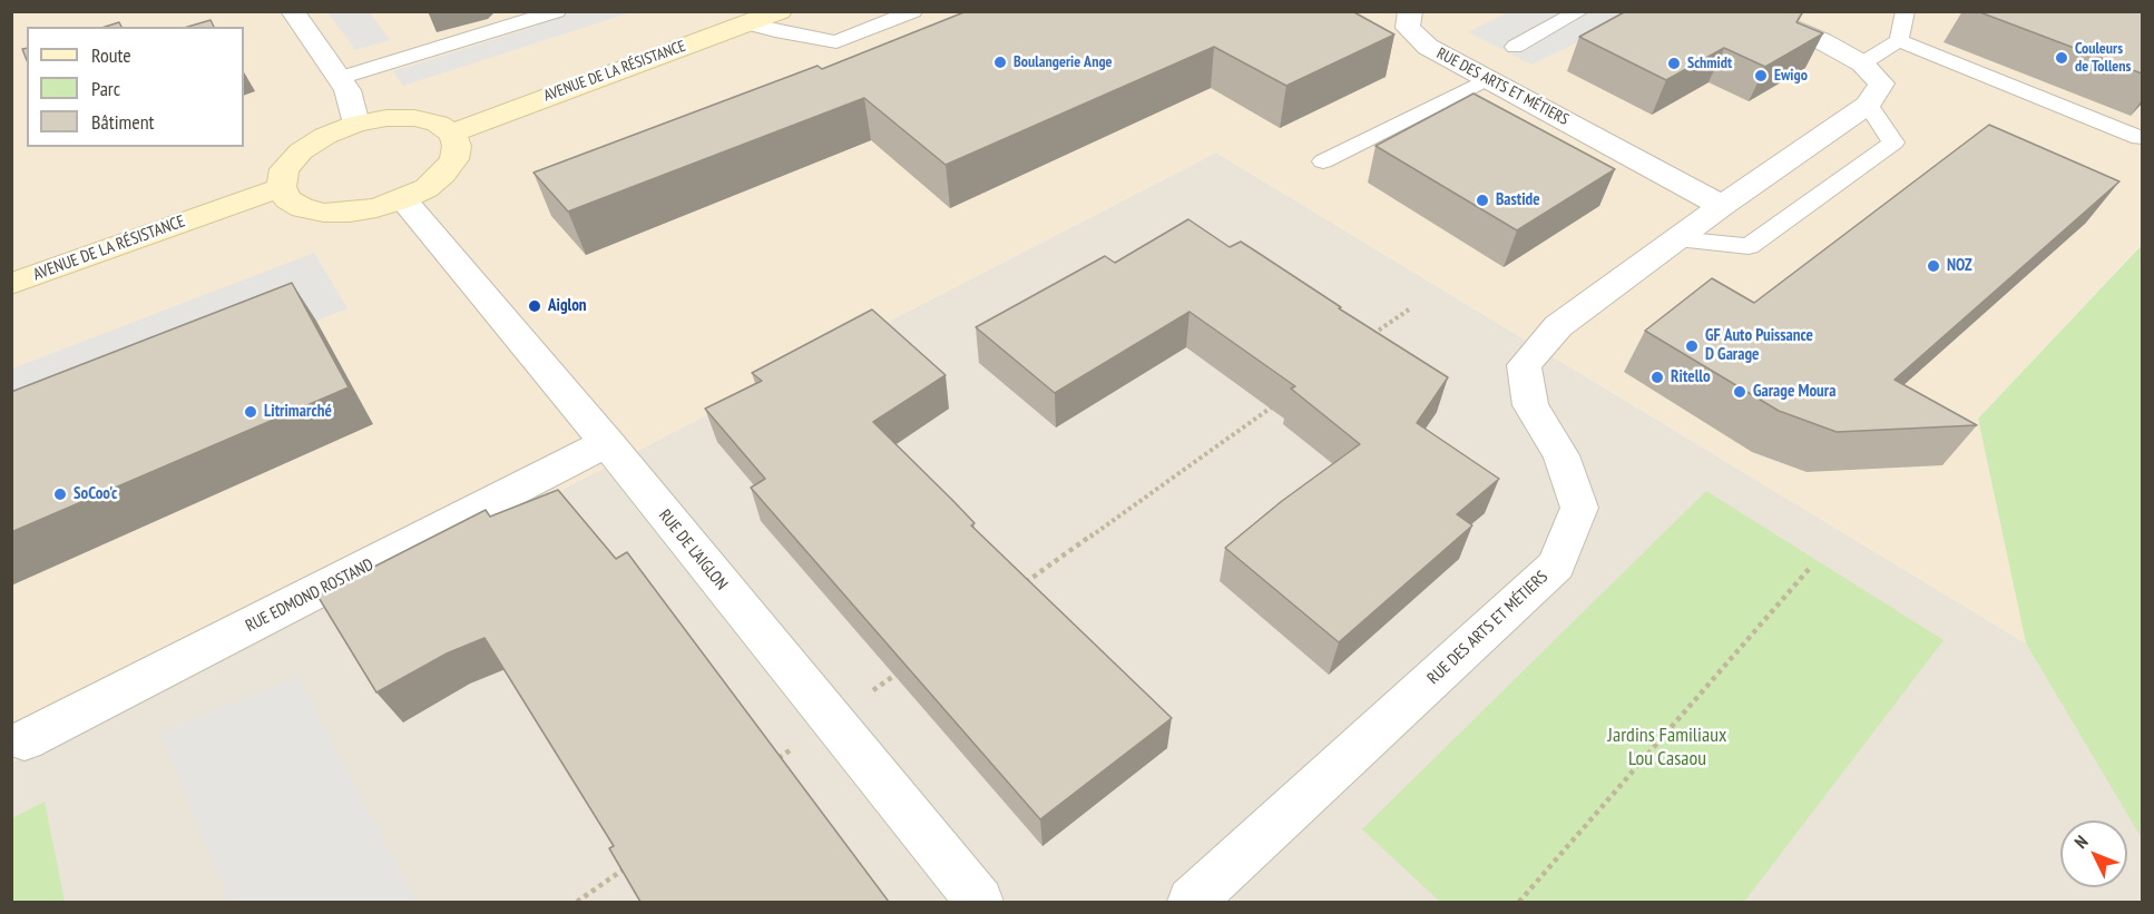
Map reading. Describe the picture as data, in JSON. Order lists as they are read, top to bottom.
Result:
{
  "streets": {
    "main road": ["AVENUE DE LA RÉSISTANCE"],
    "street": ["RUE DES ARTS ET MÉTIERS", "RUE DE L'AIGLON", "RUE EDMOND ROSTAND"]
  },
  "crossings": [
    ["RUE DE L'AIGLON", "RUE EDMOND ROSTAND"]
  ],
  "parks": ["Jardins Familiaux Lou Casaou"],
  "places": [
    "Couleurs de Tollens",
    "Boulangerie Ange",
    "Schmidt",
    "Ewigo",
    "Bastide",
    "NOZ",
    "Aiglon",
    "GF Auto Puissance D Garage",
    "Ritello",
    "Garage Moura",
    "Litrimarché",
    "SoCoo'c"
  ],
  "legend": ["Route", "Parc", "Bâtiment"],
  "north": "top left"
}
